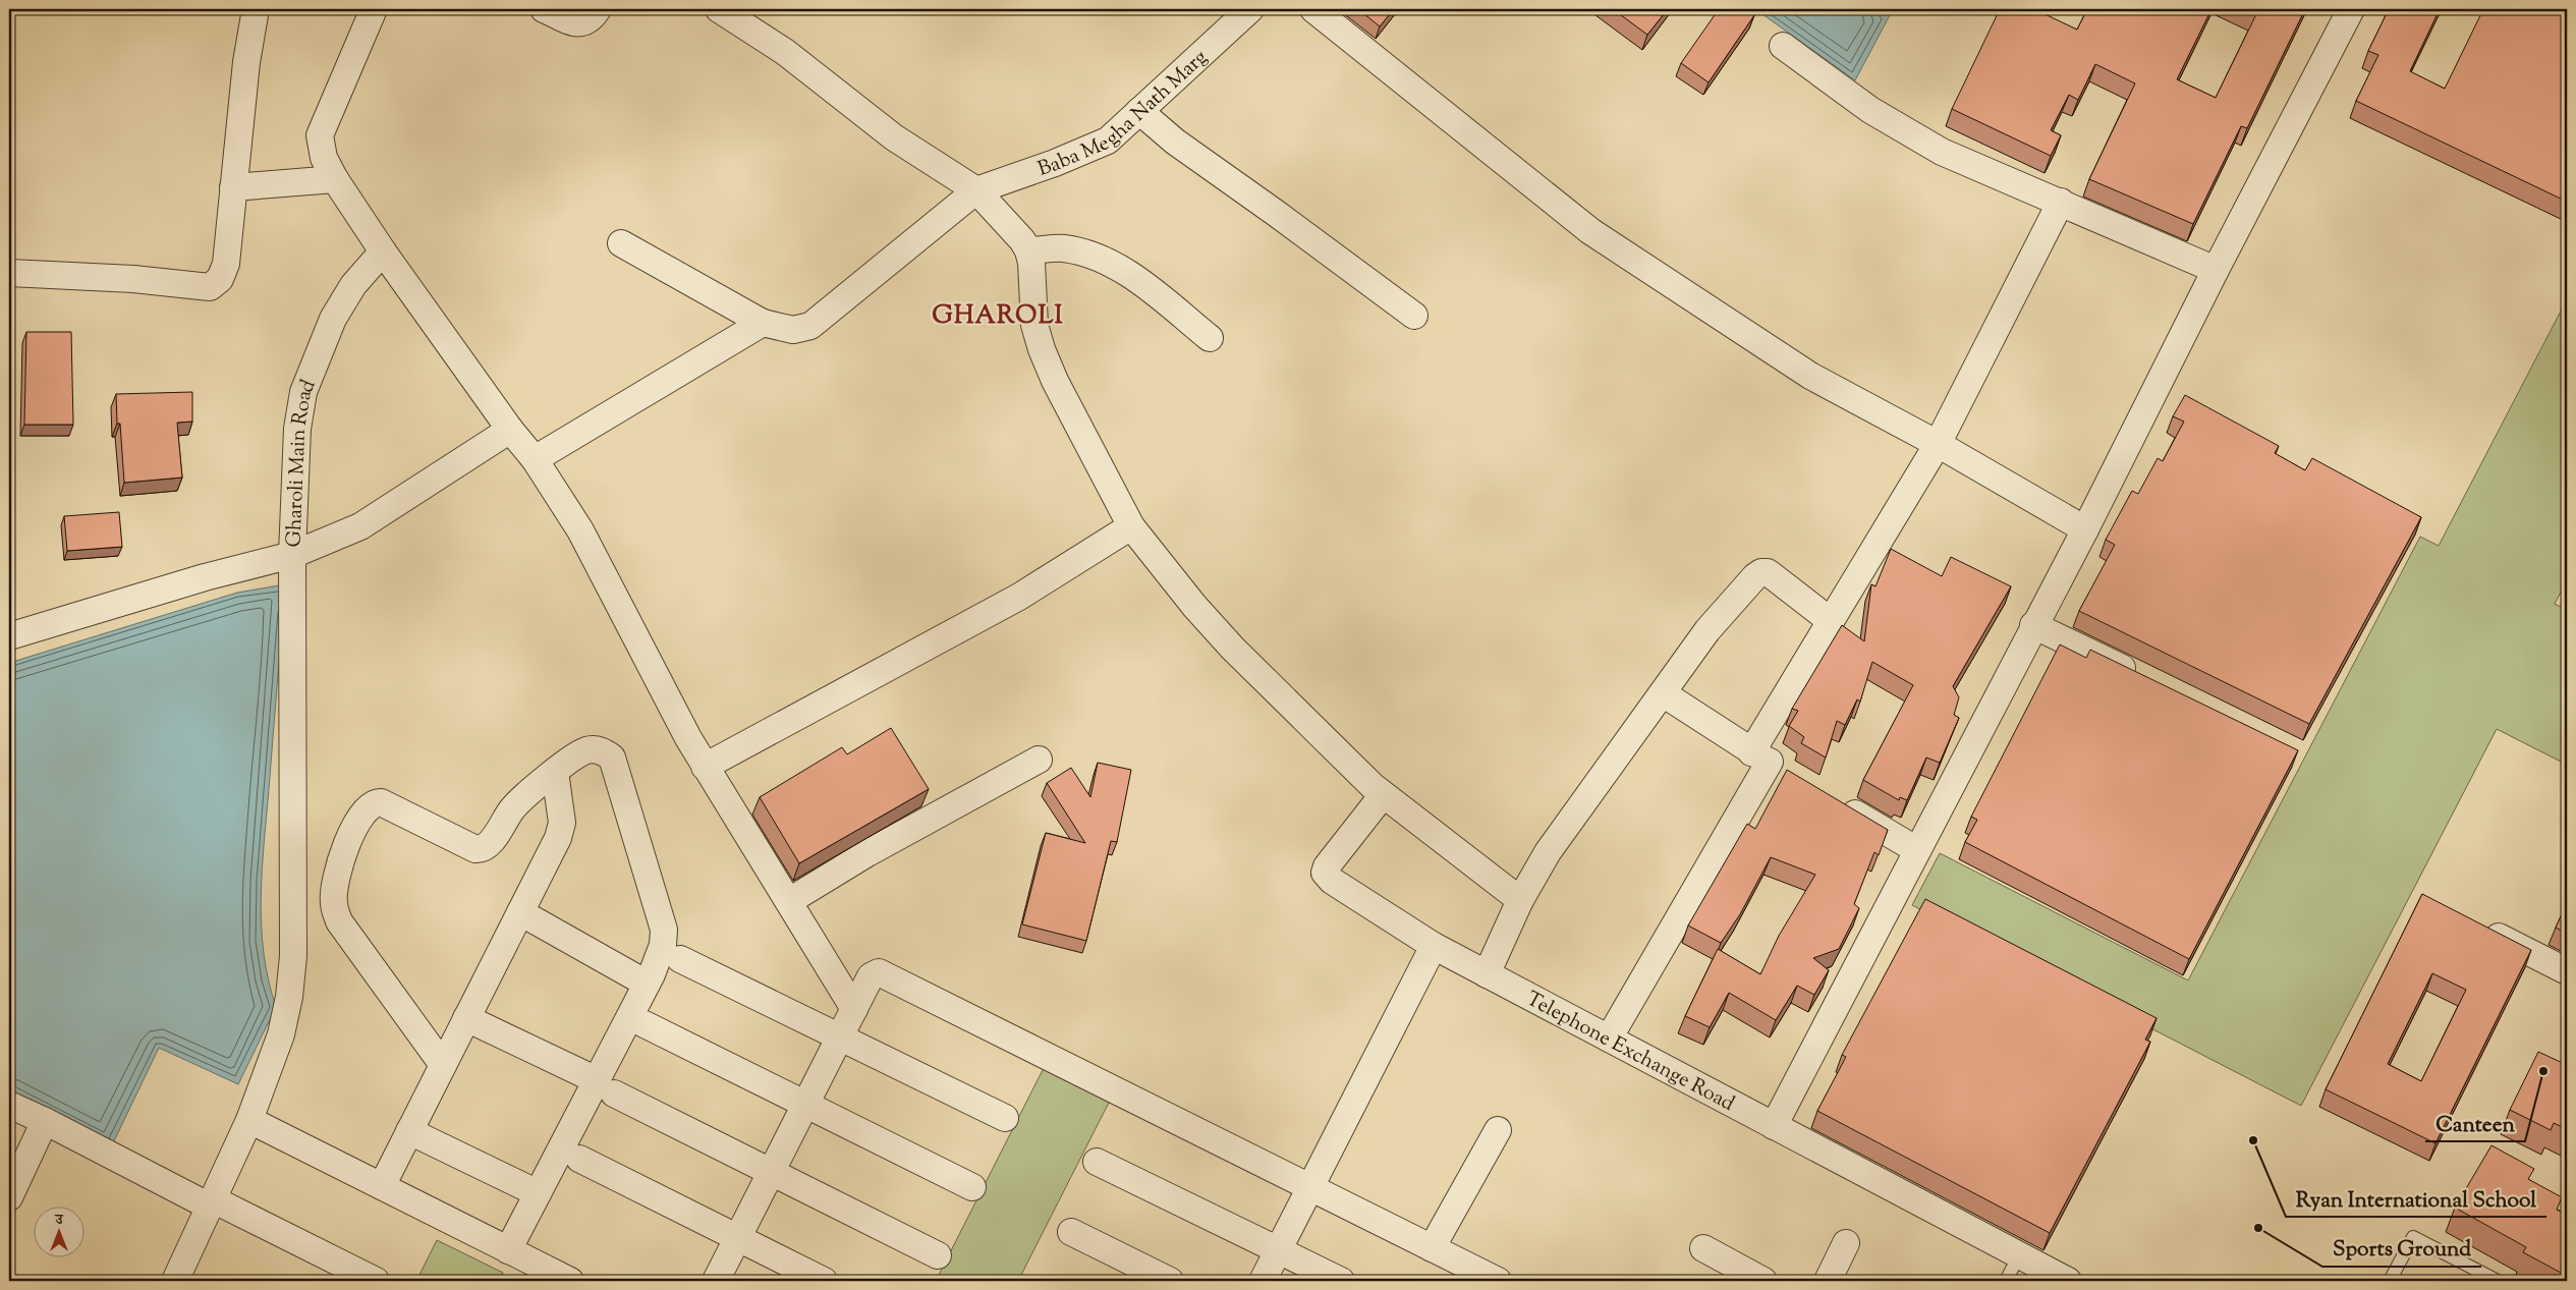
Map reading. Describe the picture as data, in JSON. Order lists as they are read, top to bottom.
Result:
{
  "streets": {
    "street": ["Baba Megha Nath Marg", "Gharoli Main Road", "Telephone Exchange Road"]
  },
  "districts": ["GHAROLI"],
  "places": ["Canteen", "Ryan International School", "Sports Ground"],
  "north": "top"
}
